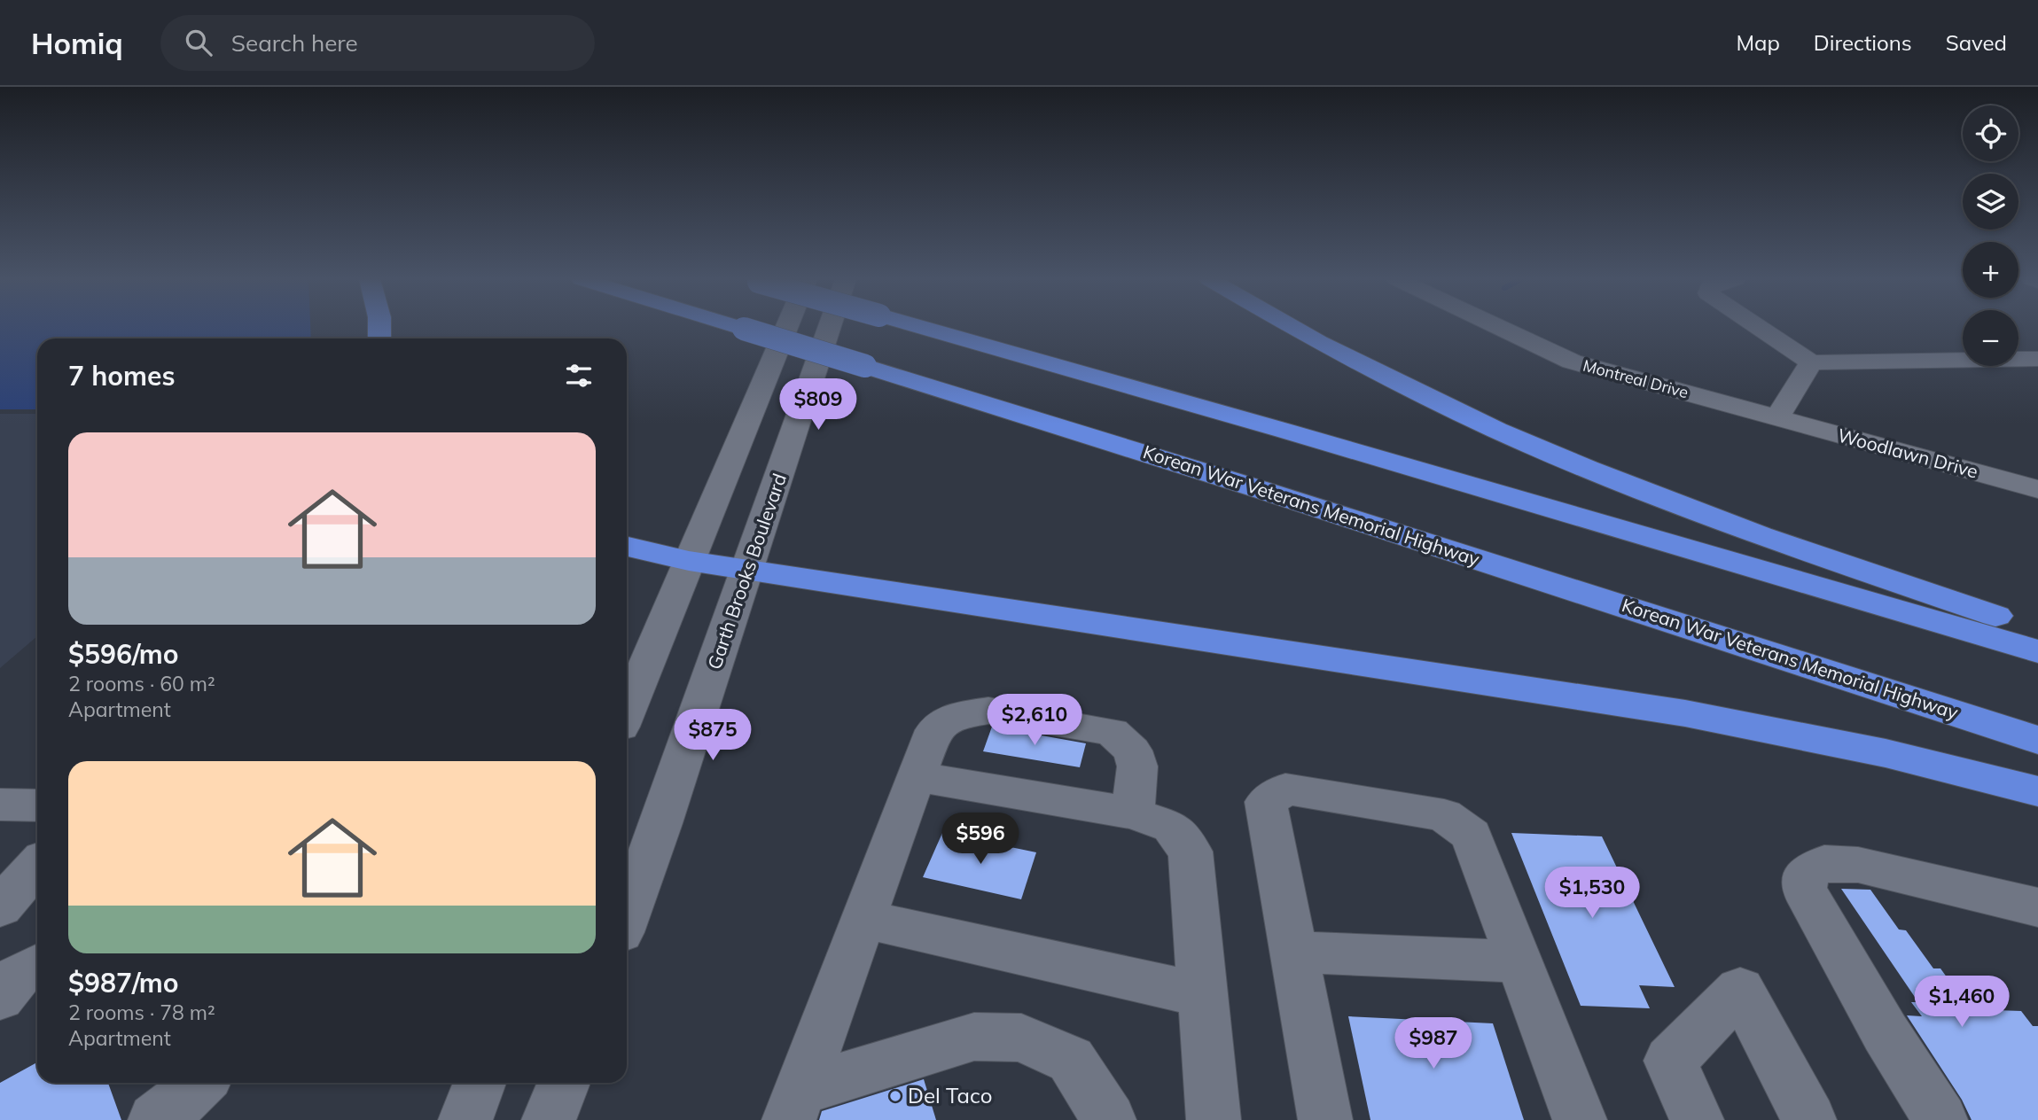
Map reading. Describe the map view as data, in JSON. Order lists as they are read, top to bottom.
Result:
{
  "streets": {
    "highway": ["Korean War Veterans Memorial Highway"],
    "street": ["Montreal Drive", "Woodlawn Drive", "Garth Brooks Boulevard"]
  },
  "crossings": [
    ["Montreal Drive", "Woodlawn Drive"]
  ],
  "places": ["Del Taco"],
  "page": {
    "header": "Homiq",
    "search": "Search here",
    "nav": ["Map", "Directions", "Saved"],
    "map_buttons": ["+", "−"],
    "heading": "7 homes",
    "price": [
      "$809",
      "$2,610",
      "$875",
      "$596",
      "$1,530",
      "$1,460",
      "$987"
    ],
    "list": [
      {
        "name": "$596/mo",
        "note": "2 rooms · 60 m² · Apartment"
      },
      {
        "name": "$987/mo",
        "note": "2 rooms · 78 m² · Apartment"
      }
    ]
  }
}
